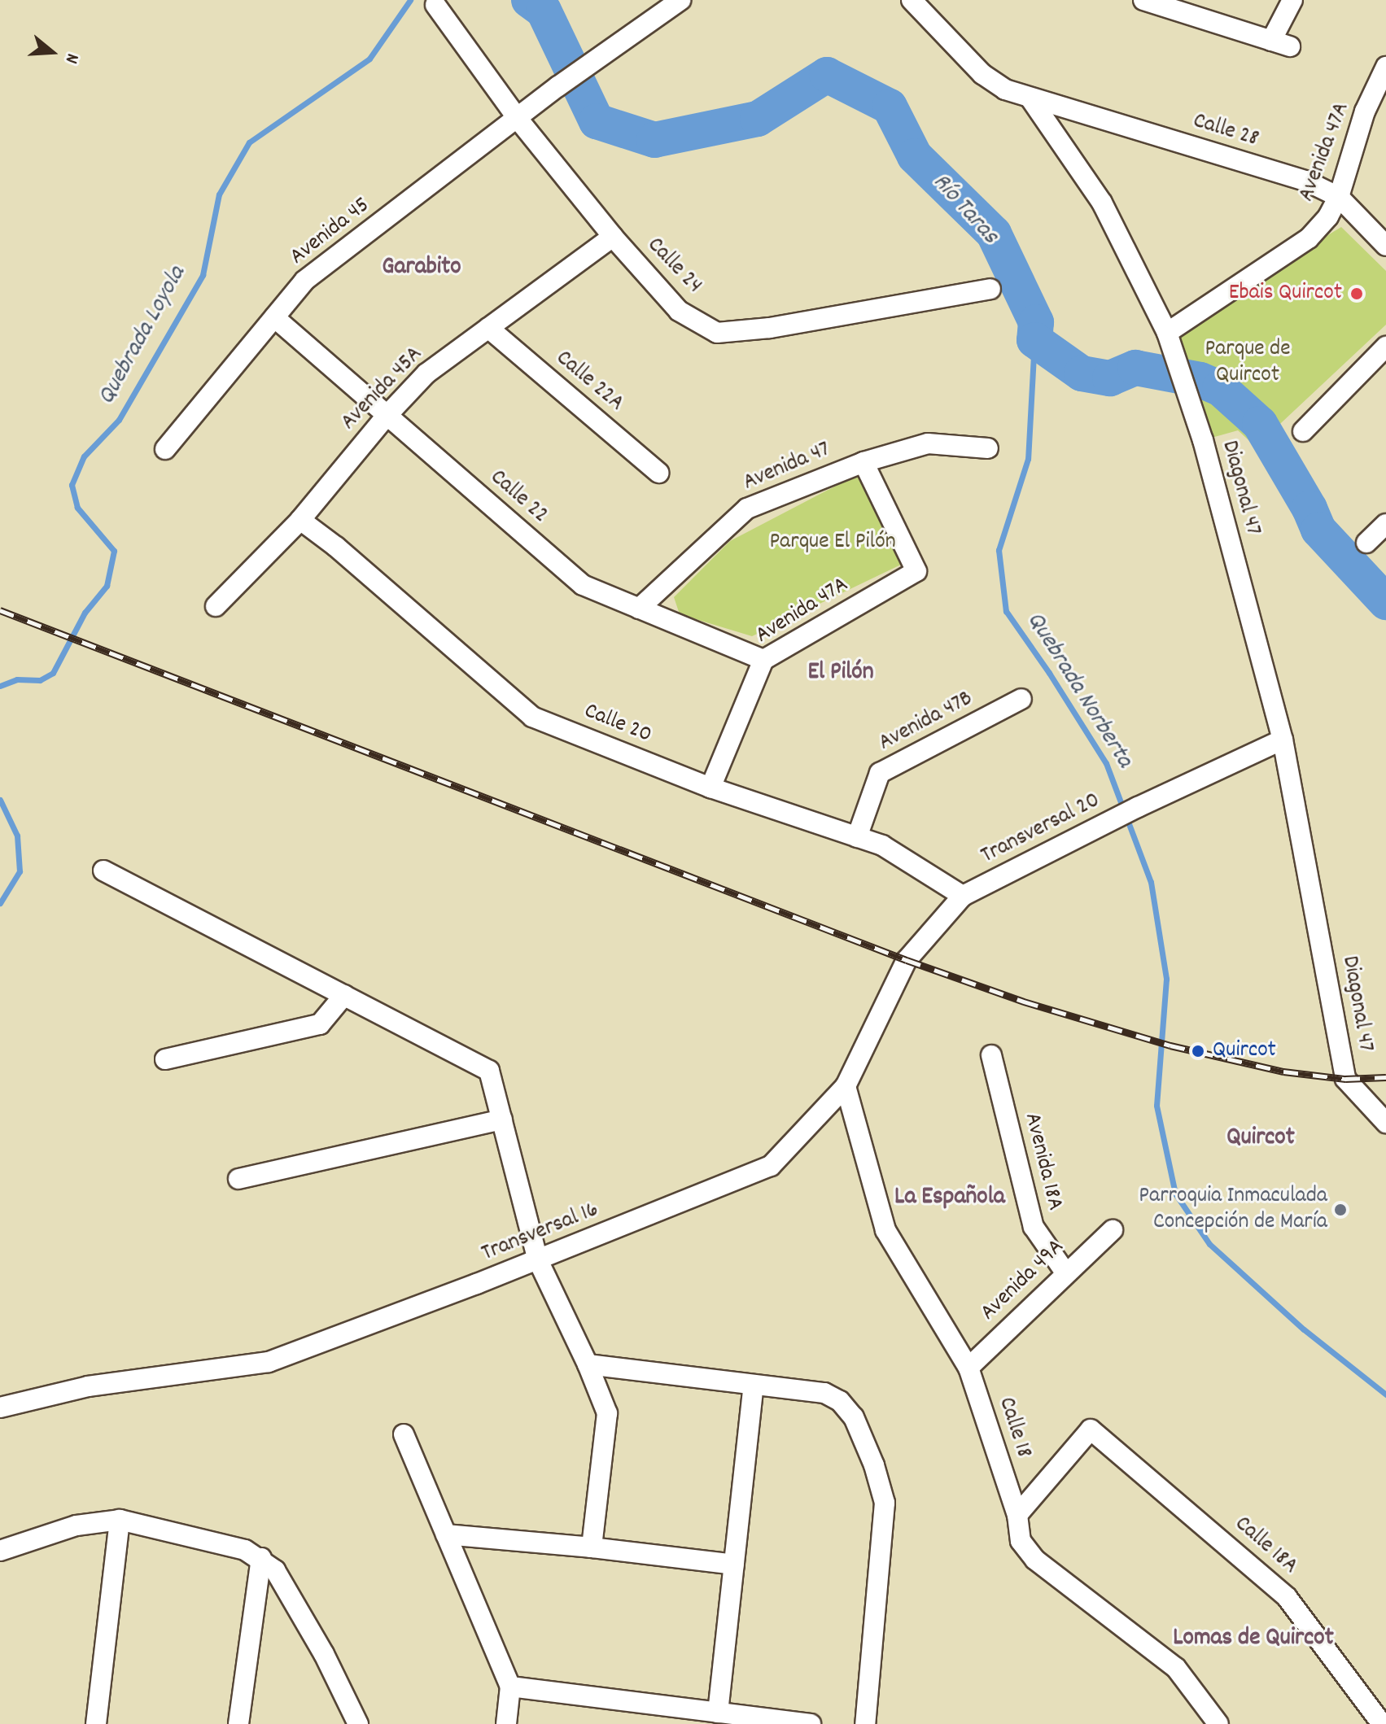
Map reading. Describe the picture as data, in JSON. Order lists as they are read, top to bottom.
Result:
{
  "streets": {
    "street": [
      "Calle 28",
      "Avenida 47A",
      "Avenida 45",
      "Calle 24",
      "Calle 22A",
      "Avenida 45A",
      "Avenida 47",
      "Diagonal 47",
      "Calle 22",
      "Avenida 47B",
      "Calle 20",
      "Transversal 20",
      "Avenida 18A",
      "Transversal 16",
      "Avenida 49A",
      "Calle 18",
      "Calle 18A"
    ]
  },
  "crossings": [
    ["Calle 28", "Avenida 47A"],
    ["Calle 28", "Diagonal 47"],
    ["Avenida 47A", "Avenida 47"],
    ["Avenida 47A", "Diagonal 47"],
    ["Avenida 47A", "Calle 22"],
    ["Avenida 47A", "Calle 20"],
    ["Avenida 45", "Calle 24"],
    ["Avenida 45", "Calle 22"],
    ["Calle 24", "Avenida 45A"],
    ["Calle 22A", "Avenida 45A"],
    ["Avenida 45A", "Calle 22"],
    ["Avenida 45A", "Calle 20"],
    ["Avenida 47", "Calle 22"],
    ["Diagonal 47", "Transversal 20"],
    ["Avenida 47B", "Calle 20"],
    ["Calle 20", "Transversal 20"],
    ["Calle 20", "Transversal 16"],
    ["Transversal 20", "Transversal 16"],
    ["Avenida 18A", "Avenida 49A"],
    ["Transversal 16", "Calle 18"],
    ["Avenida 49A", "Calle 18"],
    ["Calle 18", "Calle 18A"]
  ],
  "districts": [
    "Garabito",
    "El Pilón",
    "Quircot",
    "La Española",
    "Lomas de Quircot"
  ],
  "water": ["Río Taras", "Quebrada Loyola", "Quebrada Norberta"],
  "parks": ["Parque de Quircot", "Parque El Pilón"],
  "places": ["Ebais Quircot", "Quircot", "Parroquia Inmaculada Concepción de María"],
  "north": "right"
}
